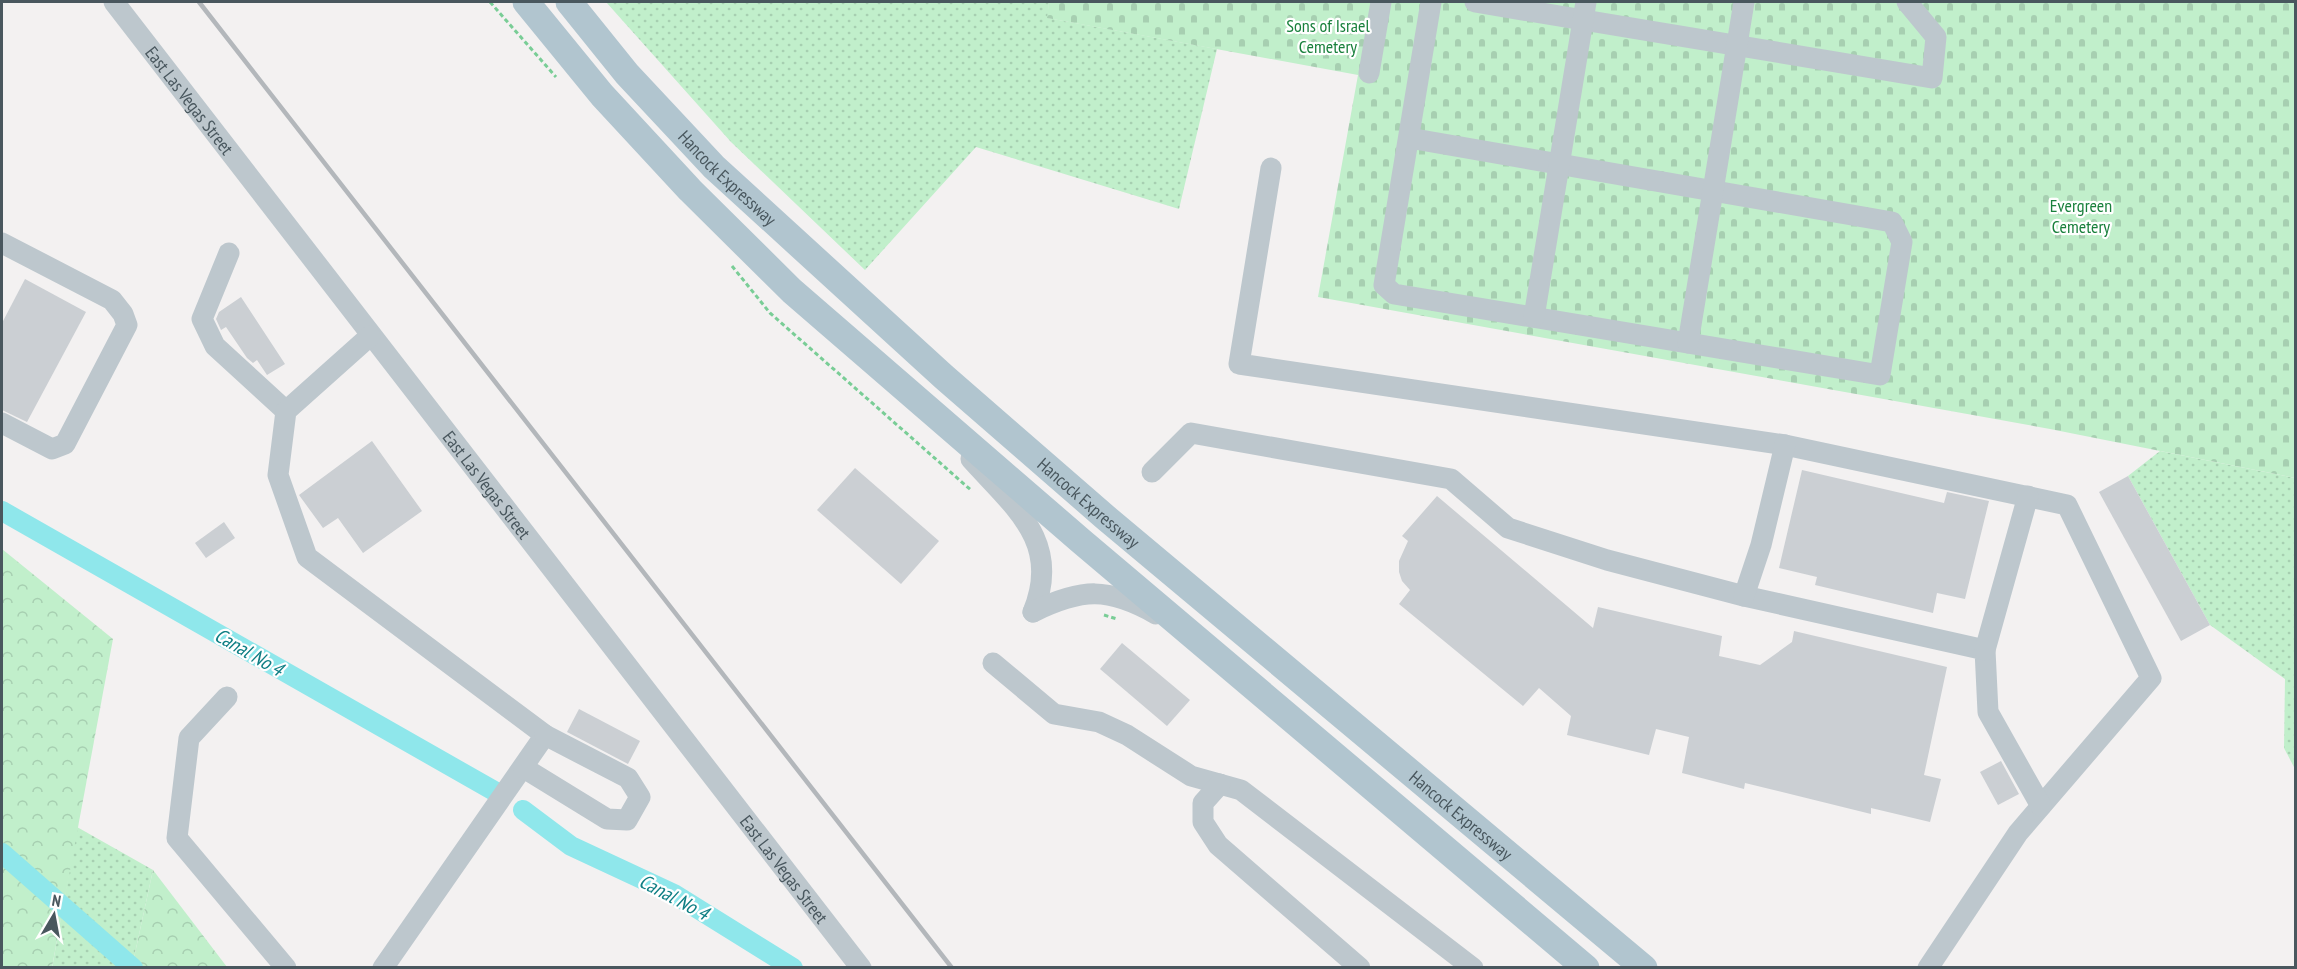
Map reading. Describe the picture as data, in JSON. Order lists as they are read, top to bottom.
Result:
{
  "streets": {
    "main road": ["Hancock Expressway"],
    "street": ["East Las Vegas Street"]
  },
  "water": ["Canal No 4"],
  "parks": ["Sons of Israel Cemetery", "Evergreen Cemetery"],
  "north": "top"
}
